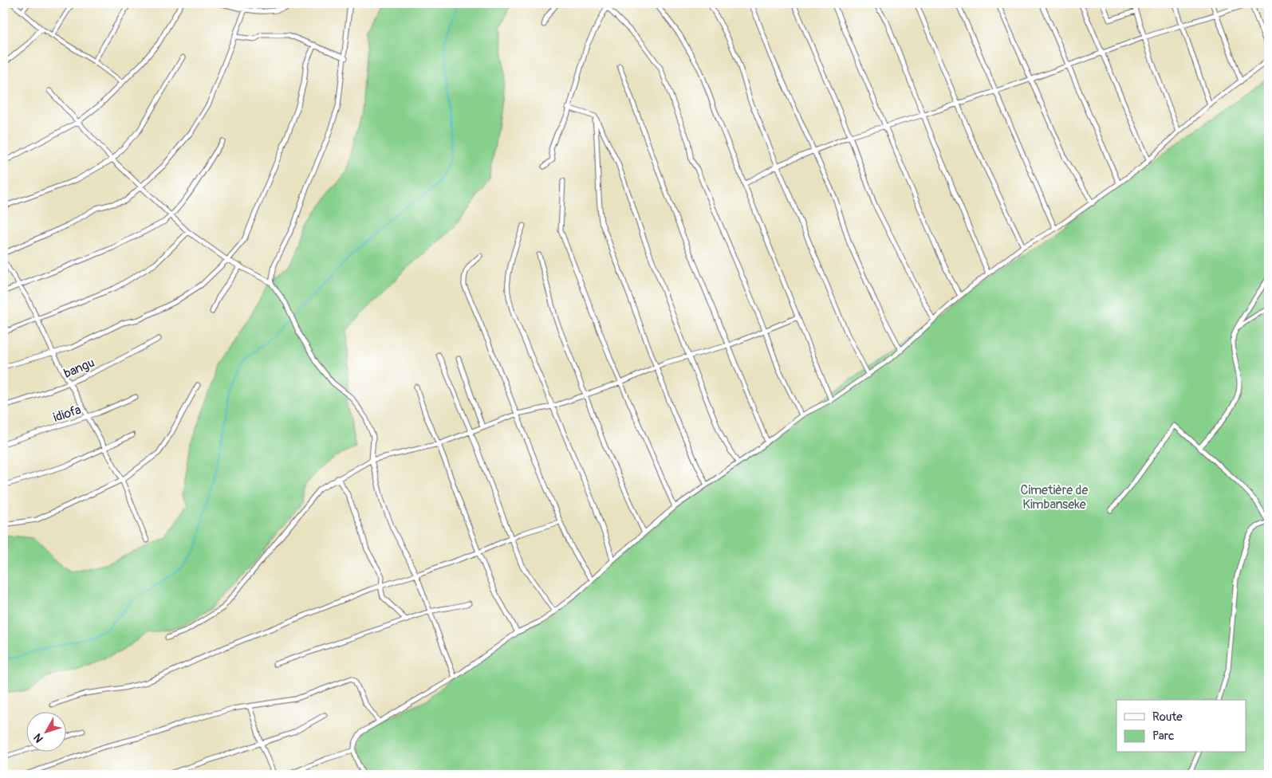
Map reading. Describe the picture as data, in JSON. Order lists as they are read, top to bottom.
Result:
{
  "streets": {
    "street": ["bangu", "idiofa"]
  },
  "parks": ["Cimetière de Kimbanseke"],
  "legend": ["Route", "Parc"],
  "north": "bottom left"
}
